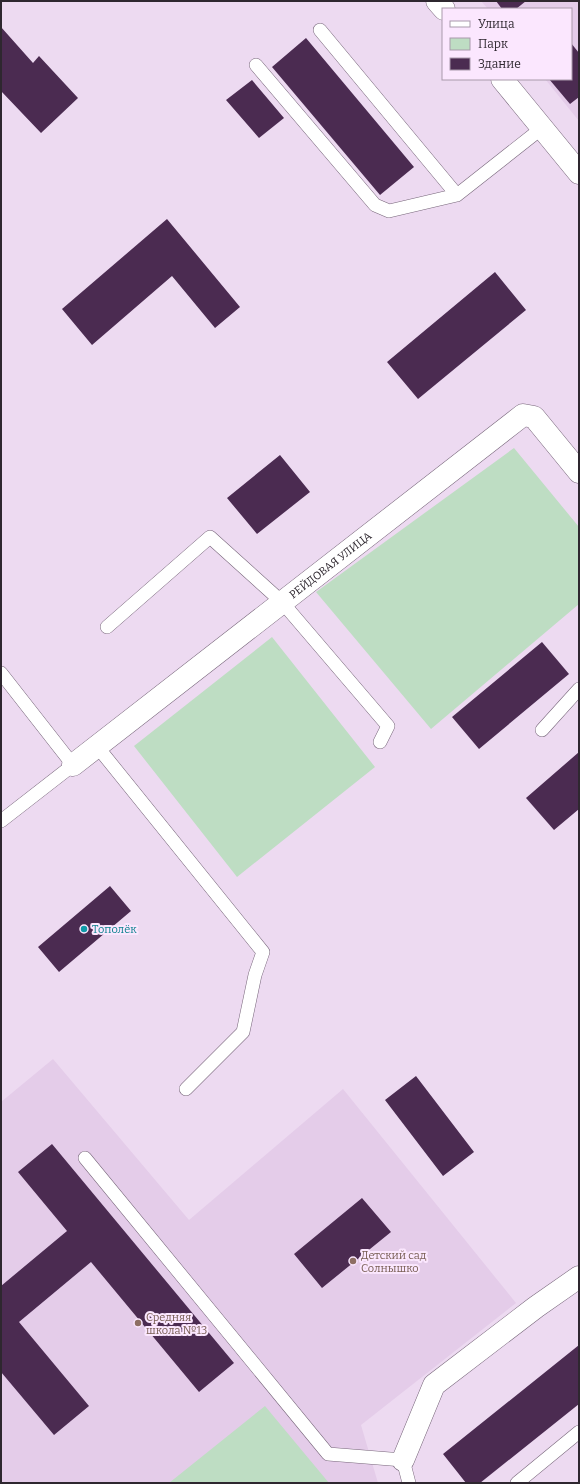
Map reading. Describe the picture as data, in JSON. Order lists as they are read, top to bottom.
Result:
{
  "streets": {
    "street": ["РЕЙДОВАЯ УЛИЦА"]
  },
  "places": ["Тополёк", "Детский сад Солнышко", "Средняя школа №13"],
  "legend": ["Улица", "Парк", "Здание"]
}
